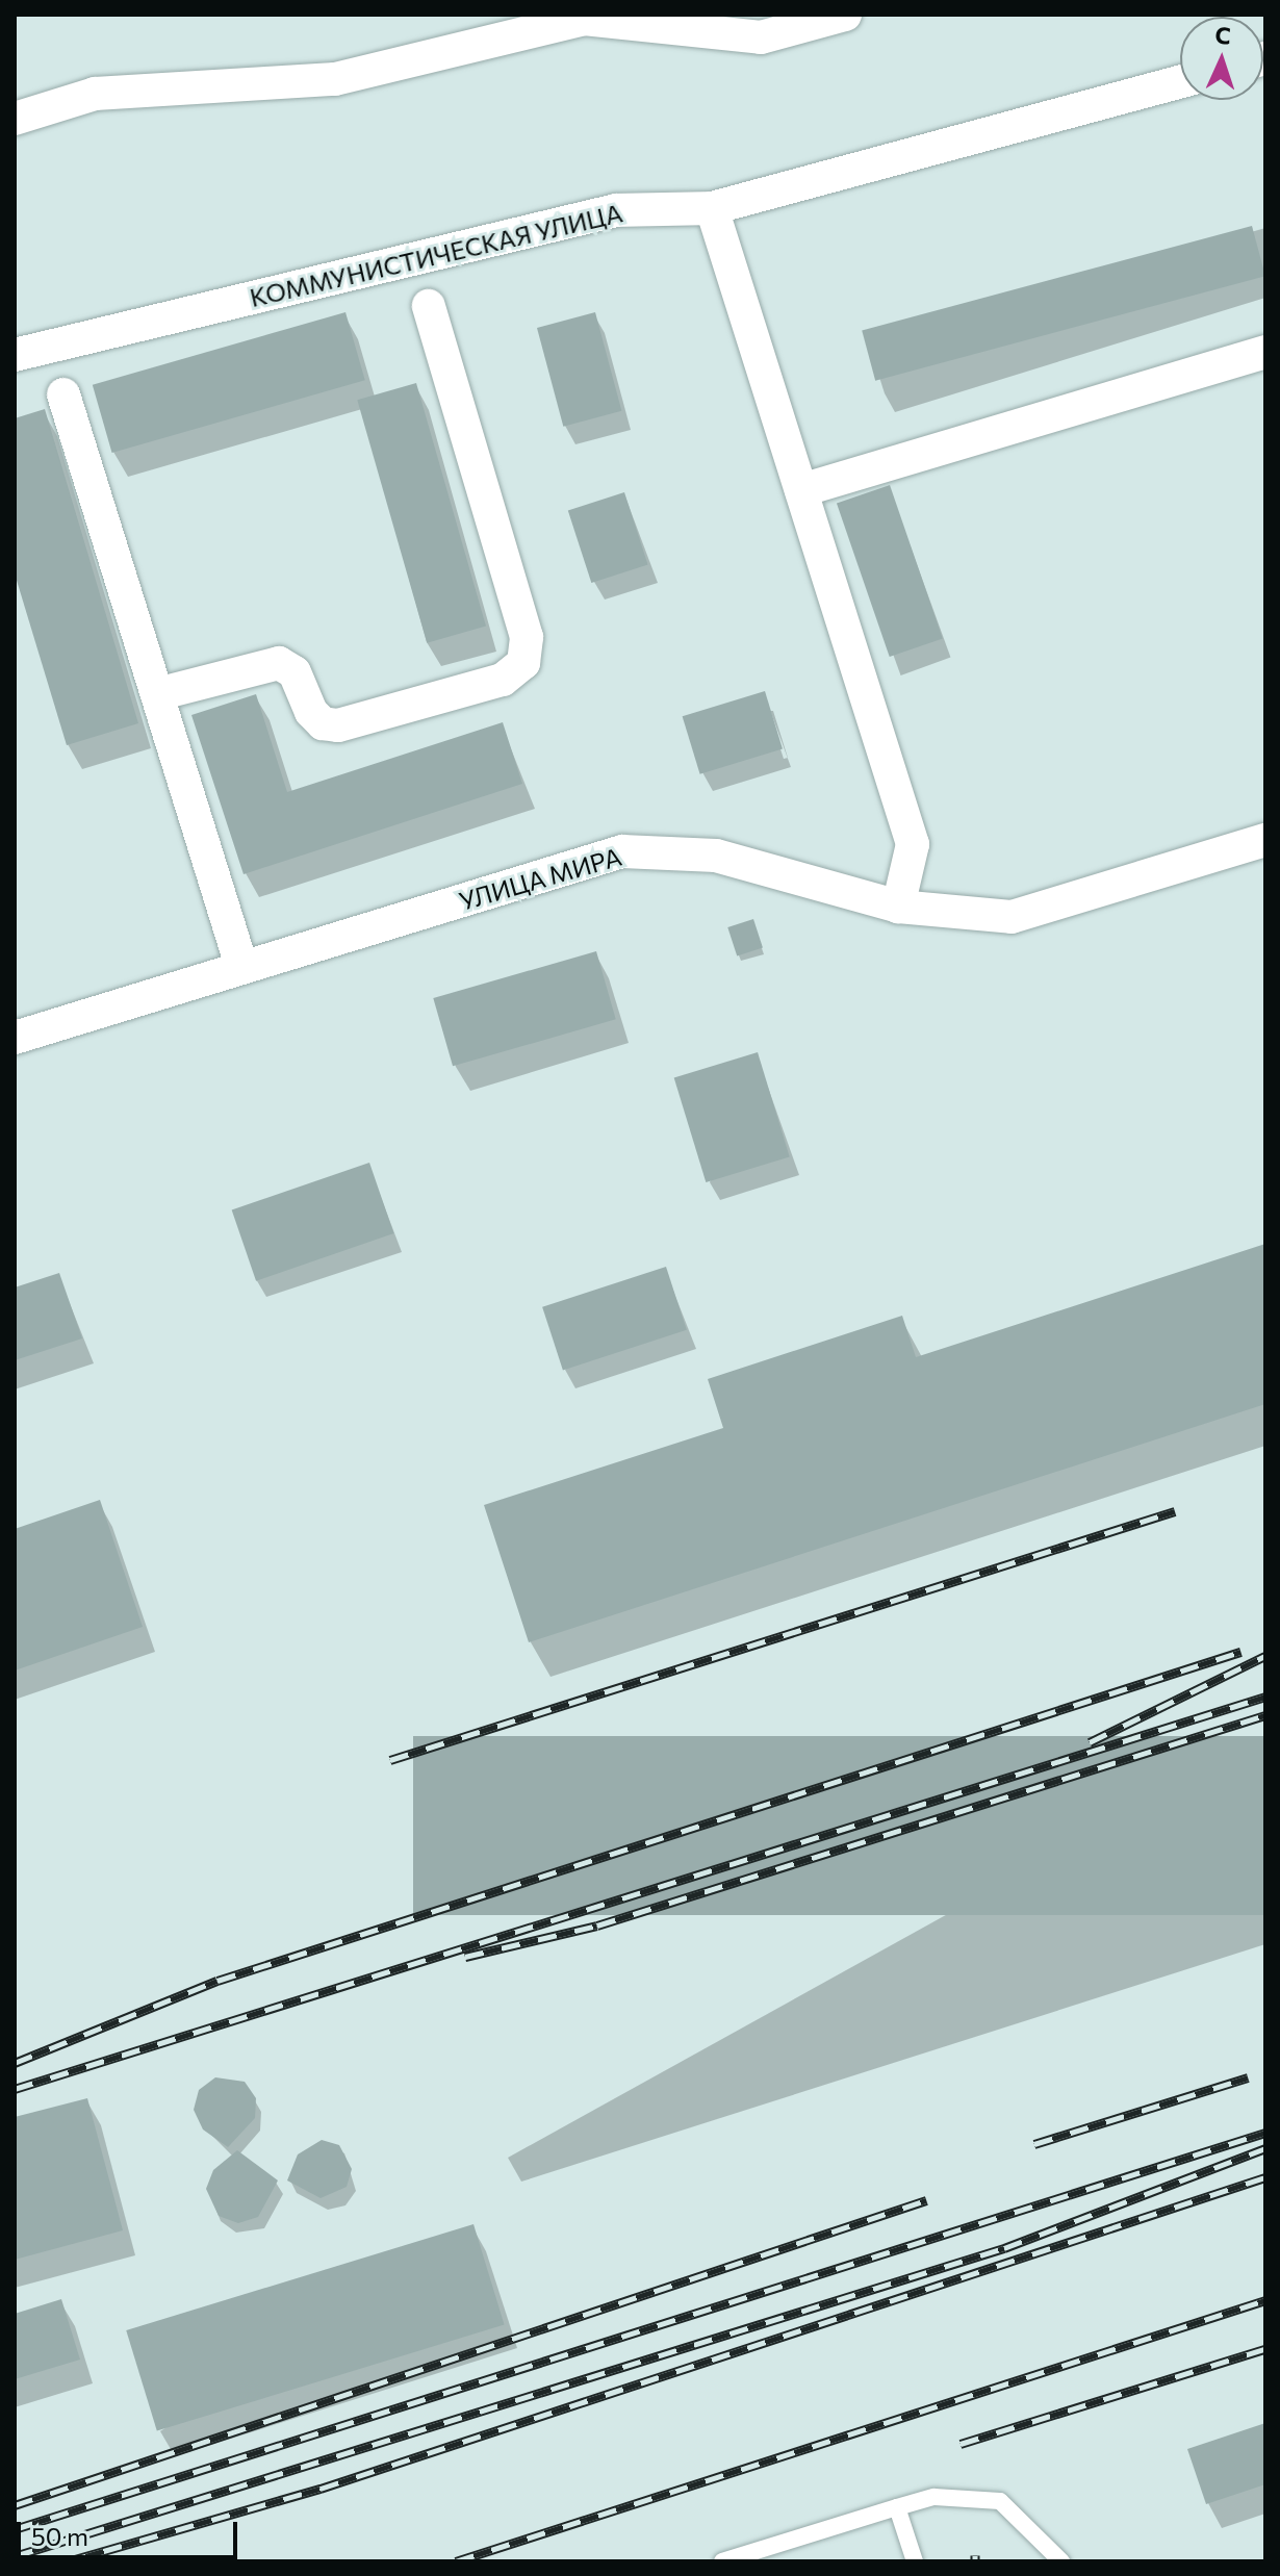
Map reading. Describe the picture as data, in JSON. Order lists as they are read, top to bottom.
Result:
{
  "streets": {
    "street": ["КОММУНИСТИЧЕСКАЯ УЛИЦА", "УЛИЦА МИРА"]
  },
  "scale_bar": "50 m",
  "north": "top"
}
